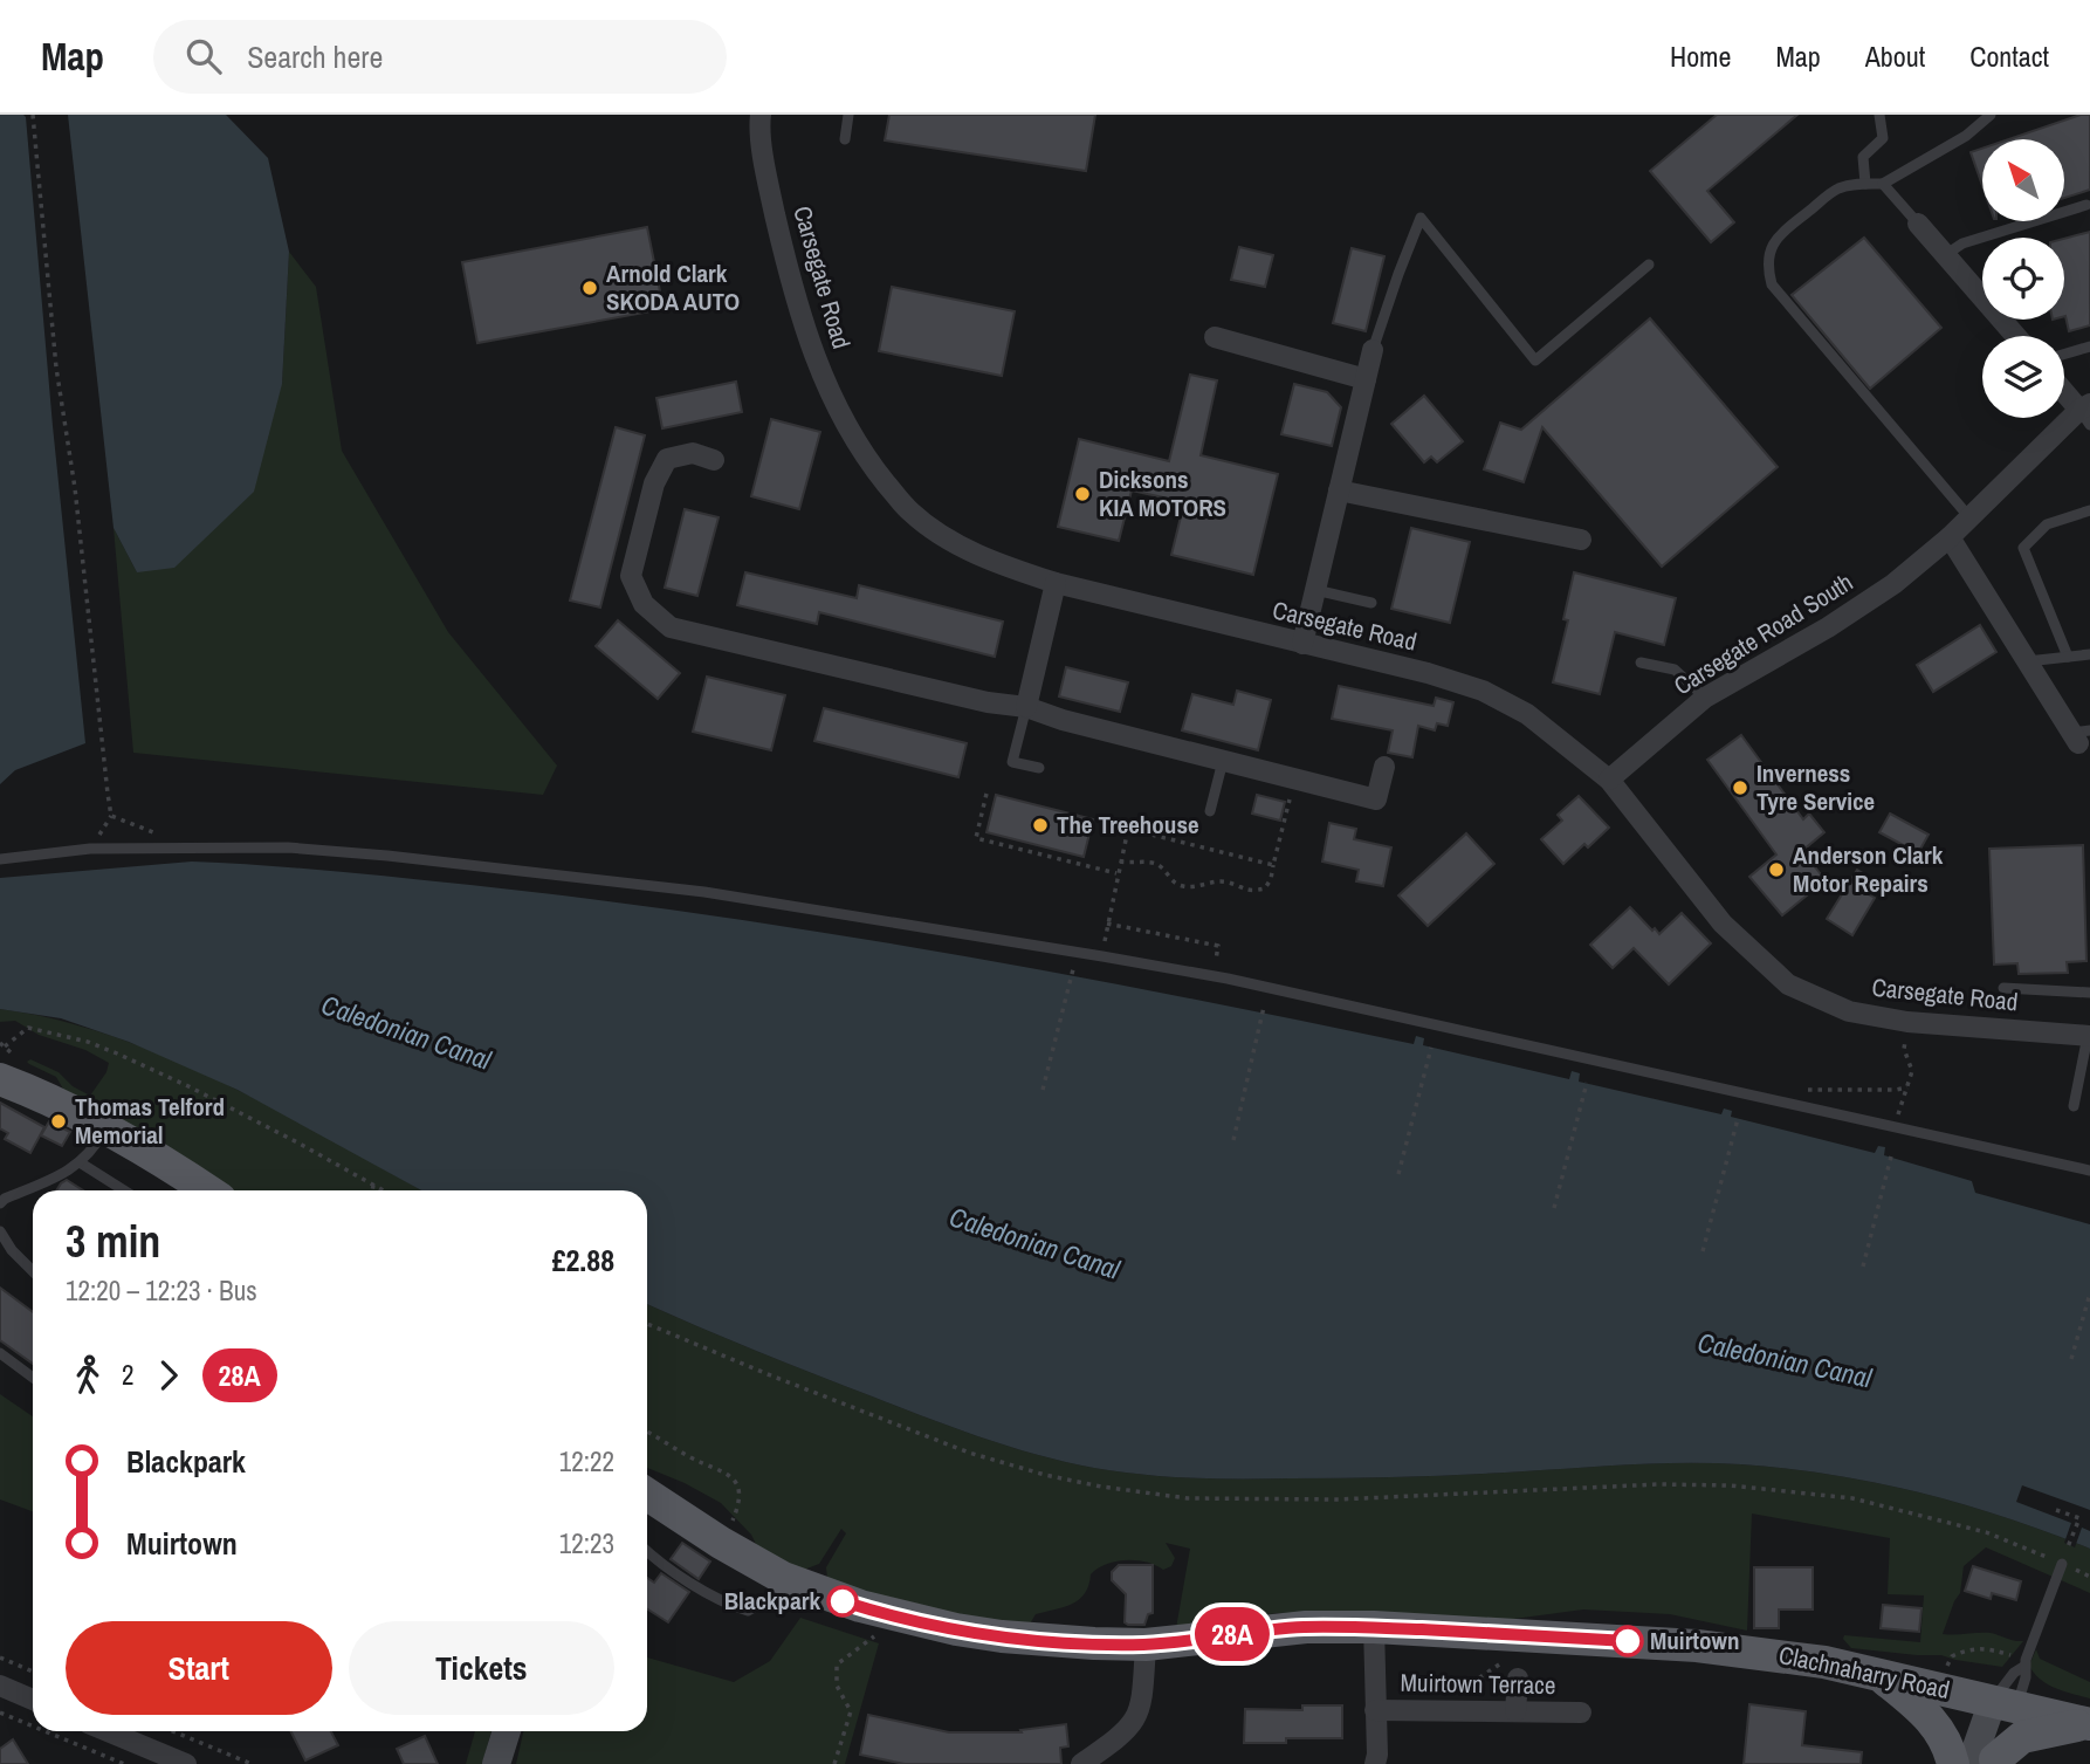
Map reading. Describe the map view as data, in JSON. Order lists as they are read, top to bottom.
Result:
{
  "streets": {
    "main road": ["Clachnaharry Road"],
    "street": ["Carsegate Road", "Carsegate Road South", "Muirtown Terrace"]
  },
  "crossings": [
    ["Carsegate Road", "Carsegate Road South"],
    ["Clachnaharry Road", "Muirtown Terrace"]
  ],
  "water": ["Caledonian Canal"],
  "places": [
    "Arnold Clark SKODA AUTO",
    "Dicksons KIA MOTORS",
    "Inverness Tyre Service",
    "The Treehouse",
    "Anderson Clark Motor Repairs",
    "Thomas Telford Memorial",
    "Blackpark",
    "Muirtown"
  ],
  "lines": ["bus line 28A"],
  "north": "top left",
  "page": {
    "header": "Map",
    "search": "Search here",
    "nav": [
      "Home",
      "Map",
      "About",
      "Contact"
    ],
    "on_map": "28A",
    "heading": ["3 min", "12:20 – 12:23 · Bus", "£2.88"],
    "legs": ["2", "28A"],
    "list": [
      {
        "name": "Blackpark",
        "value": "12:22"
      },
      {
        "name": "Muirtown",
        "value": "12:23"
      }
    ],
    "buttons": ["Start", "Tickets"]
  }
}
